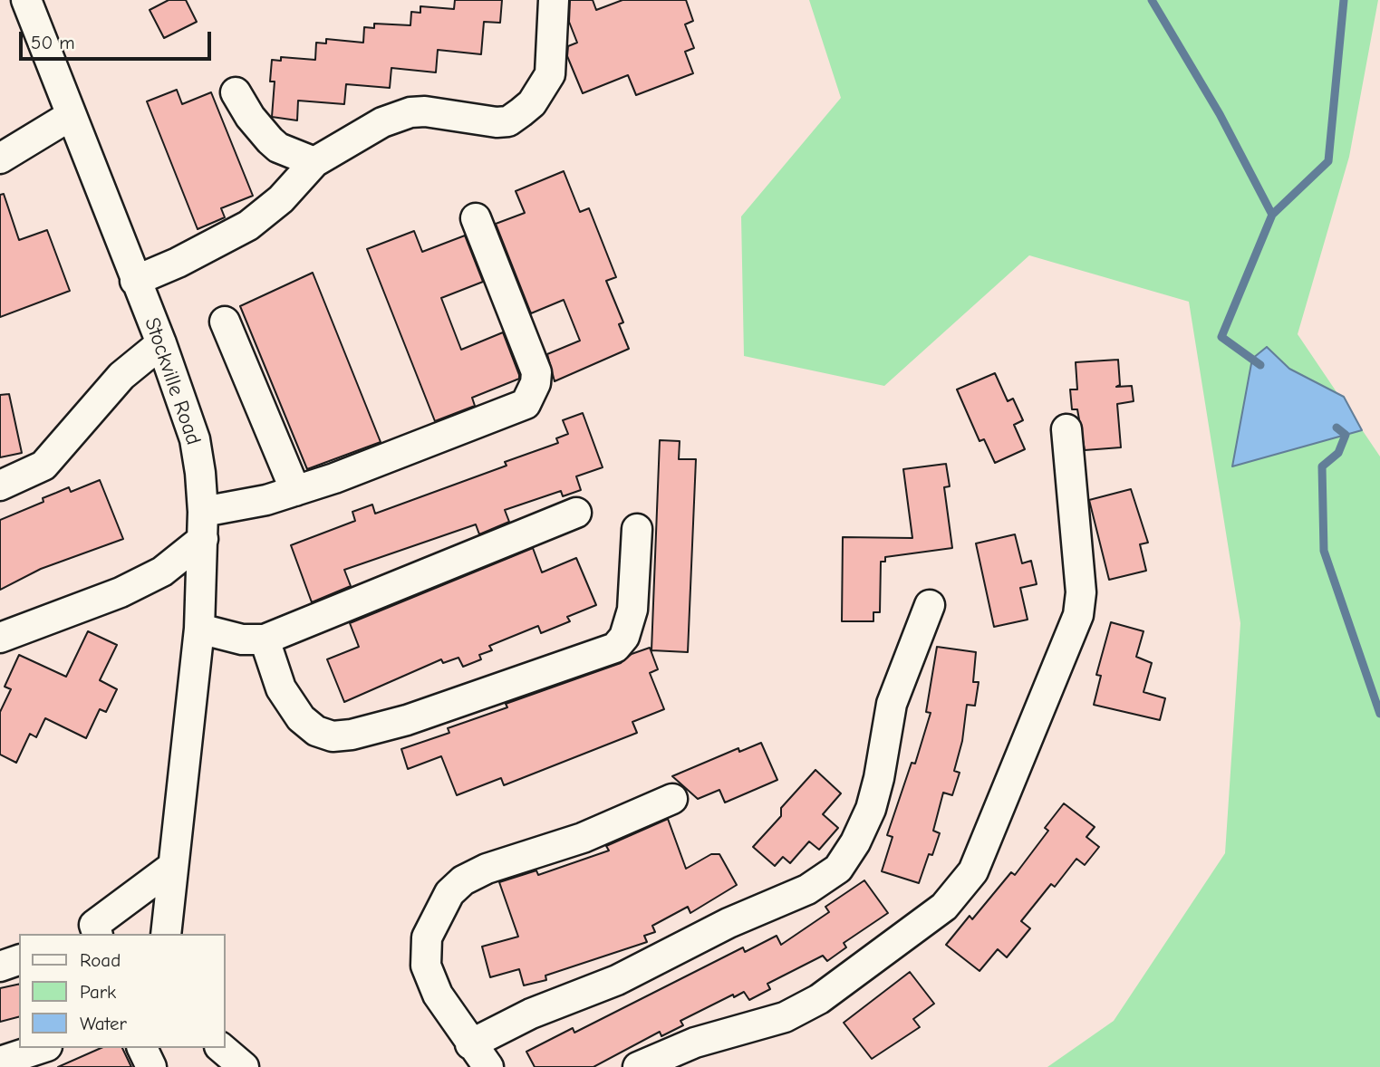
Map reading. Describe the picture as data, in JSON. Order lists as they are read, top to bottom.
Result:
{
  "streets": {
    "street": ["Stockville Road"]
  },
  "legend": ["Road", "Park", "Water"],
  "scale_bar": "50 m"
}
